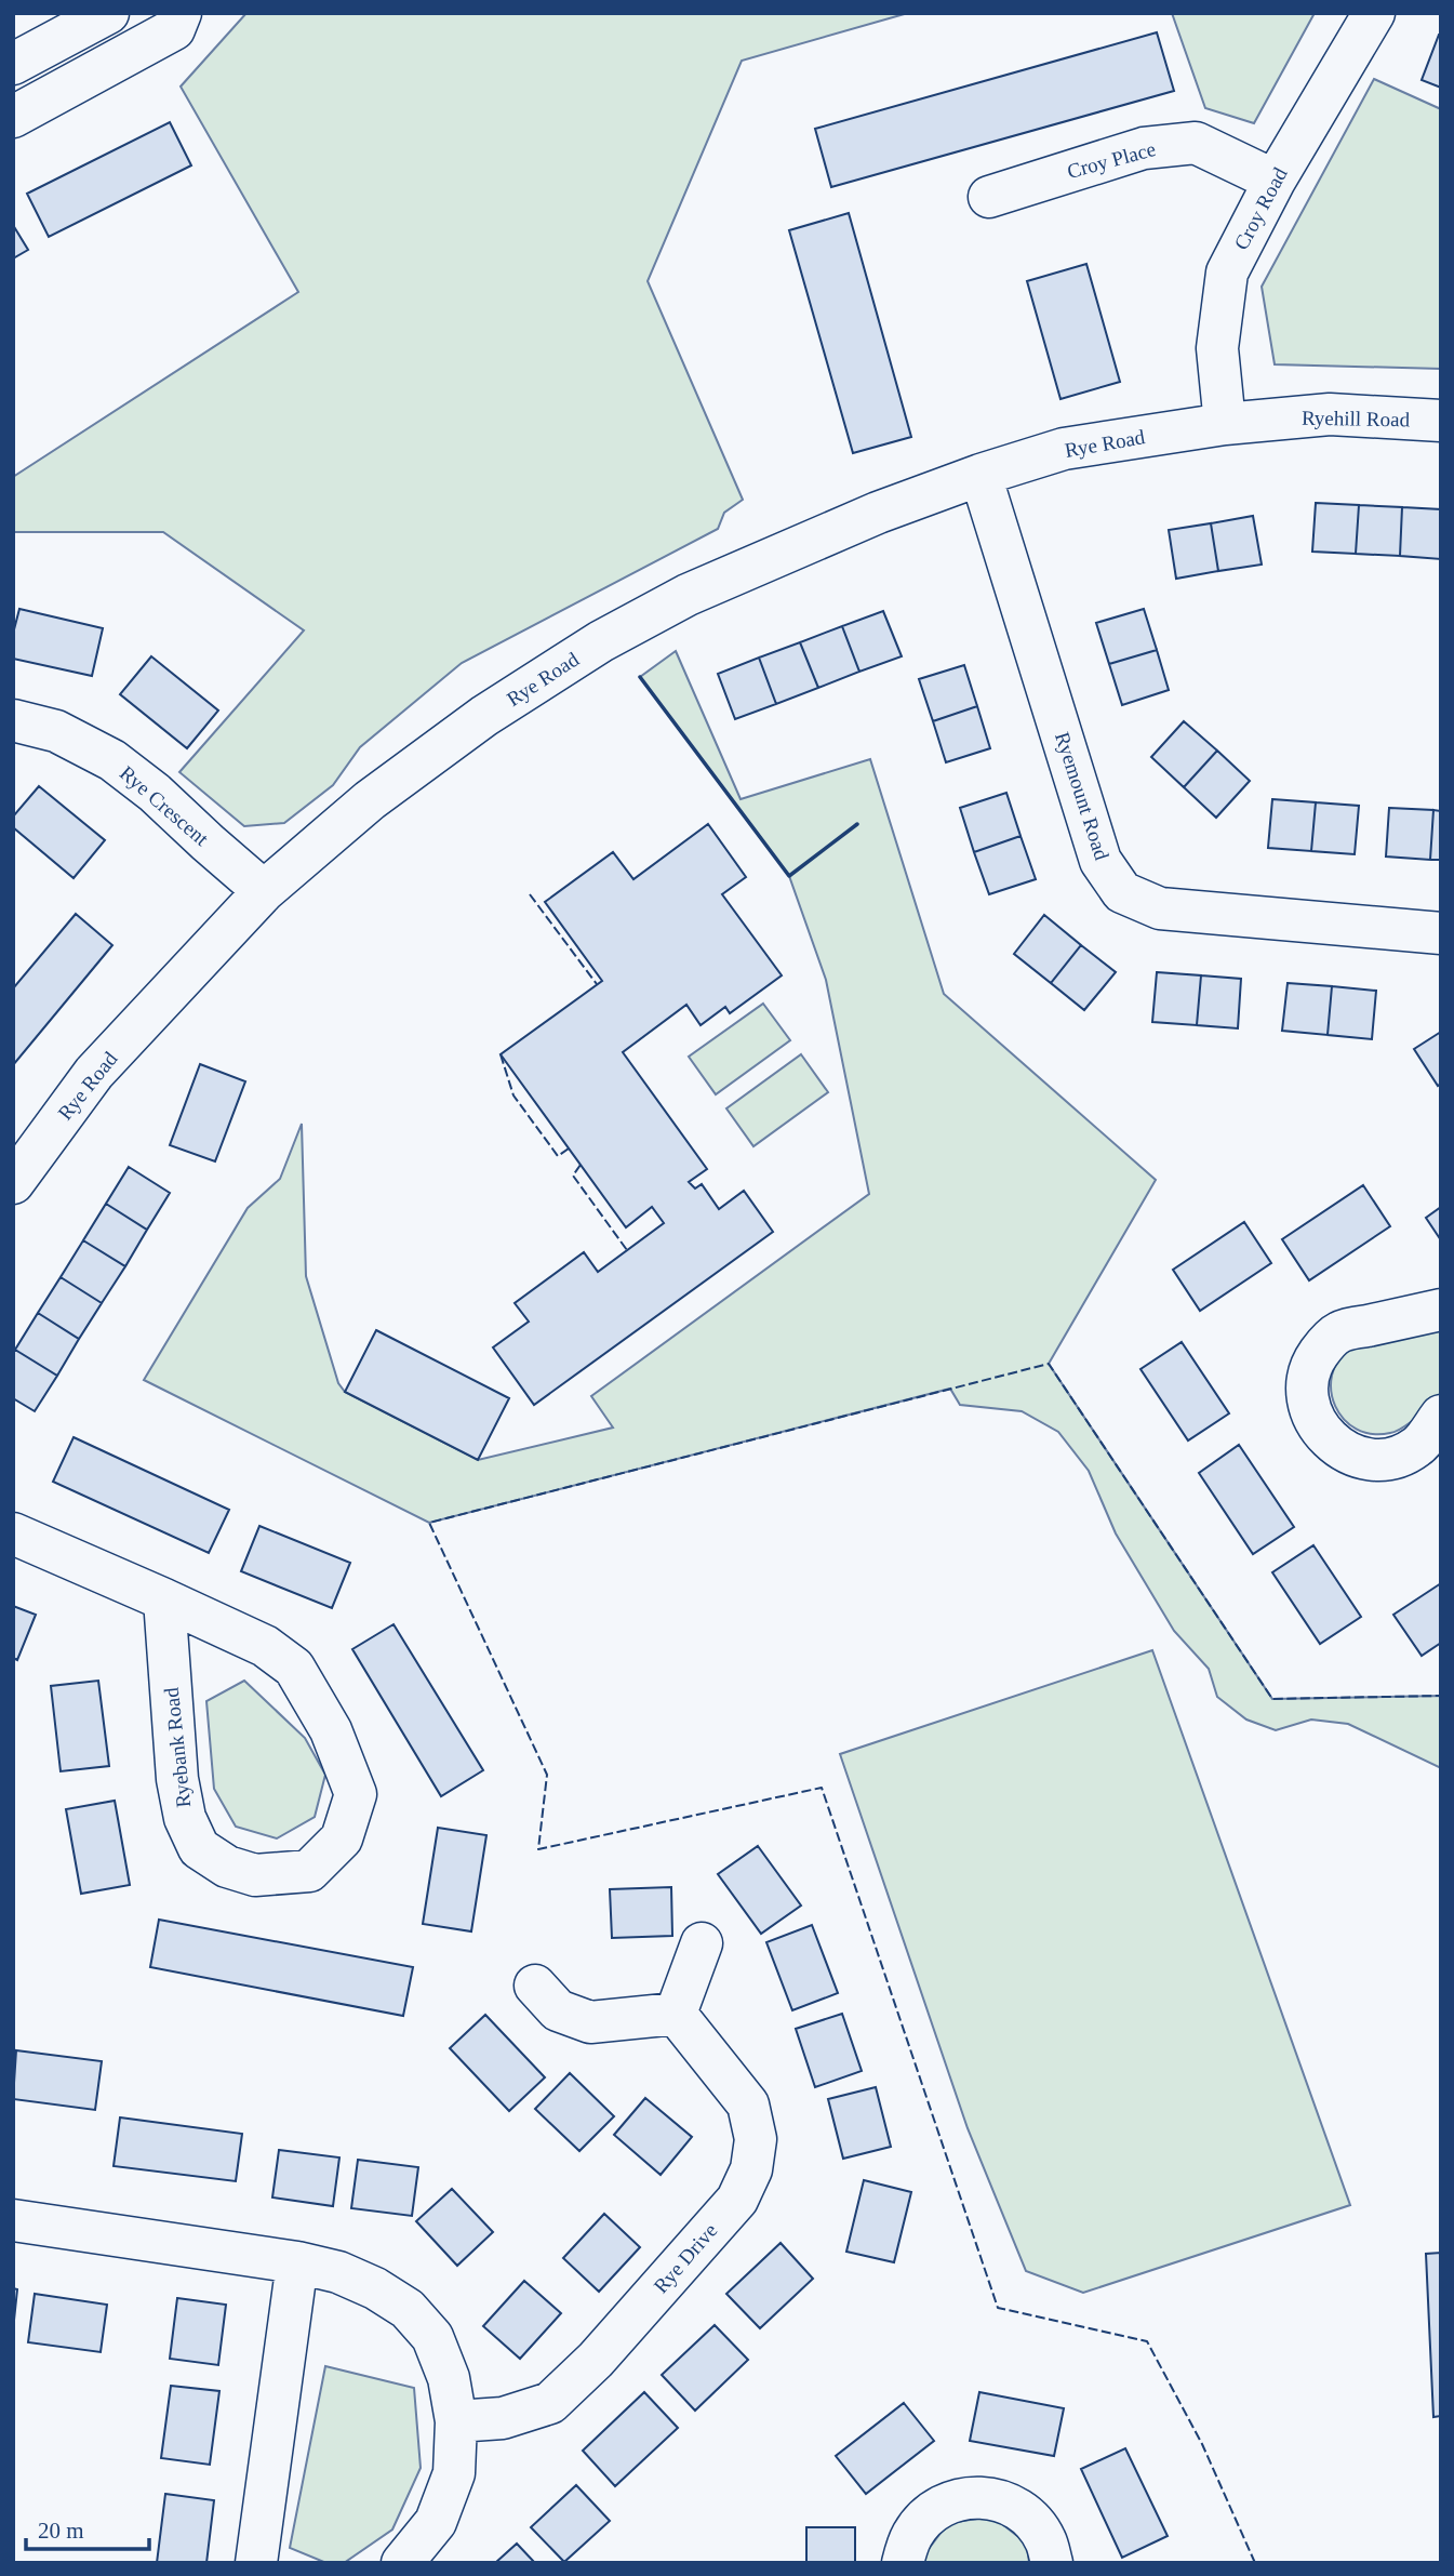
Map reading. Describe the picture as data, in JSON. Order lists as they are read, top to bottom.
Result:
{
  "streets": {
    "street": [
      "Croy Place",
      "Croy Road",
      "Ryehill Road",
      "Rye Road",
      "Ryemount Road",
      "Rye Crescent",
      "Ryebank Road",
      "Rye Drive"
    ]
  },
  "crossings": [
    ["Croy Place", "Croy Road"],
    ["Croy Road", "Ryehill Road"],
    ["Croy Road", "Rye Road"],
    ["Ryehill Road", "Rye Road"],
    ["Rye Road", "Ryemount Road"],
    ["Rye Road", "Rye Crescent"]
  ],
  "scale_bar": "20 m"
}
